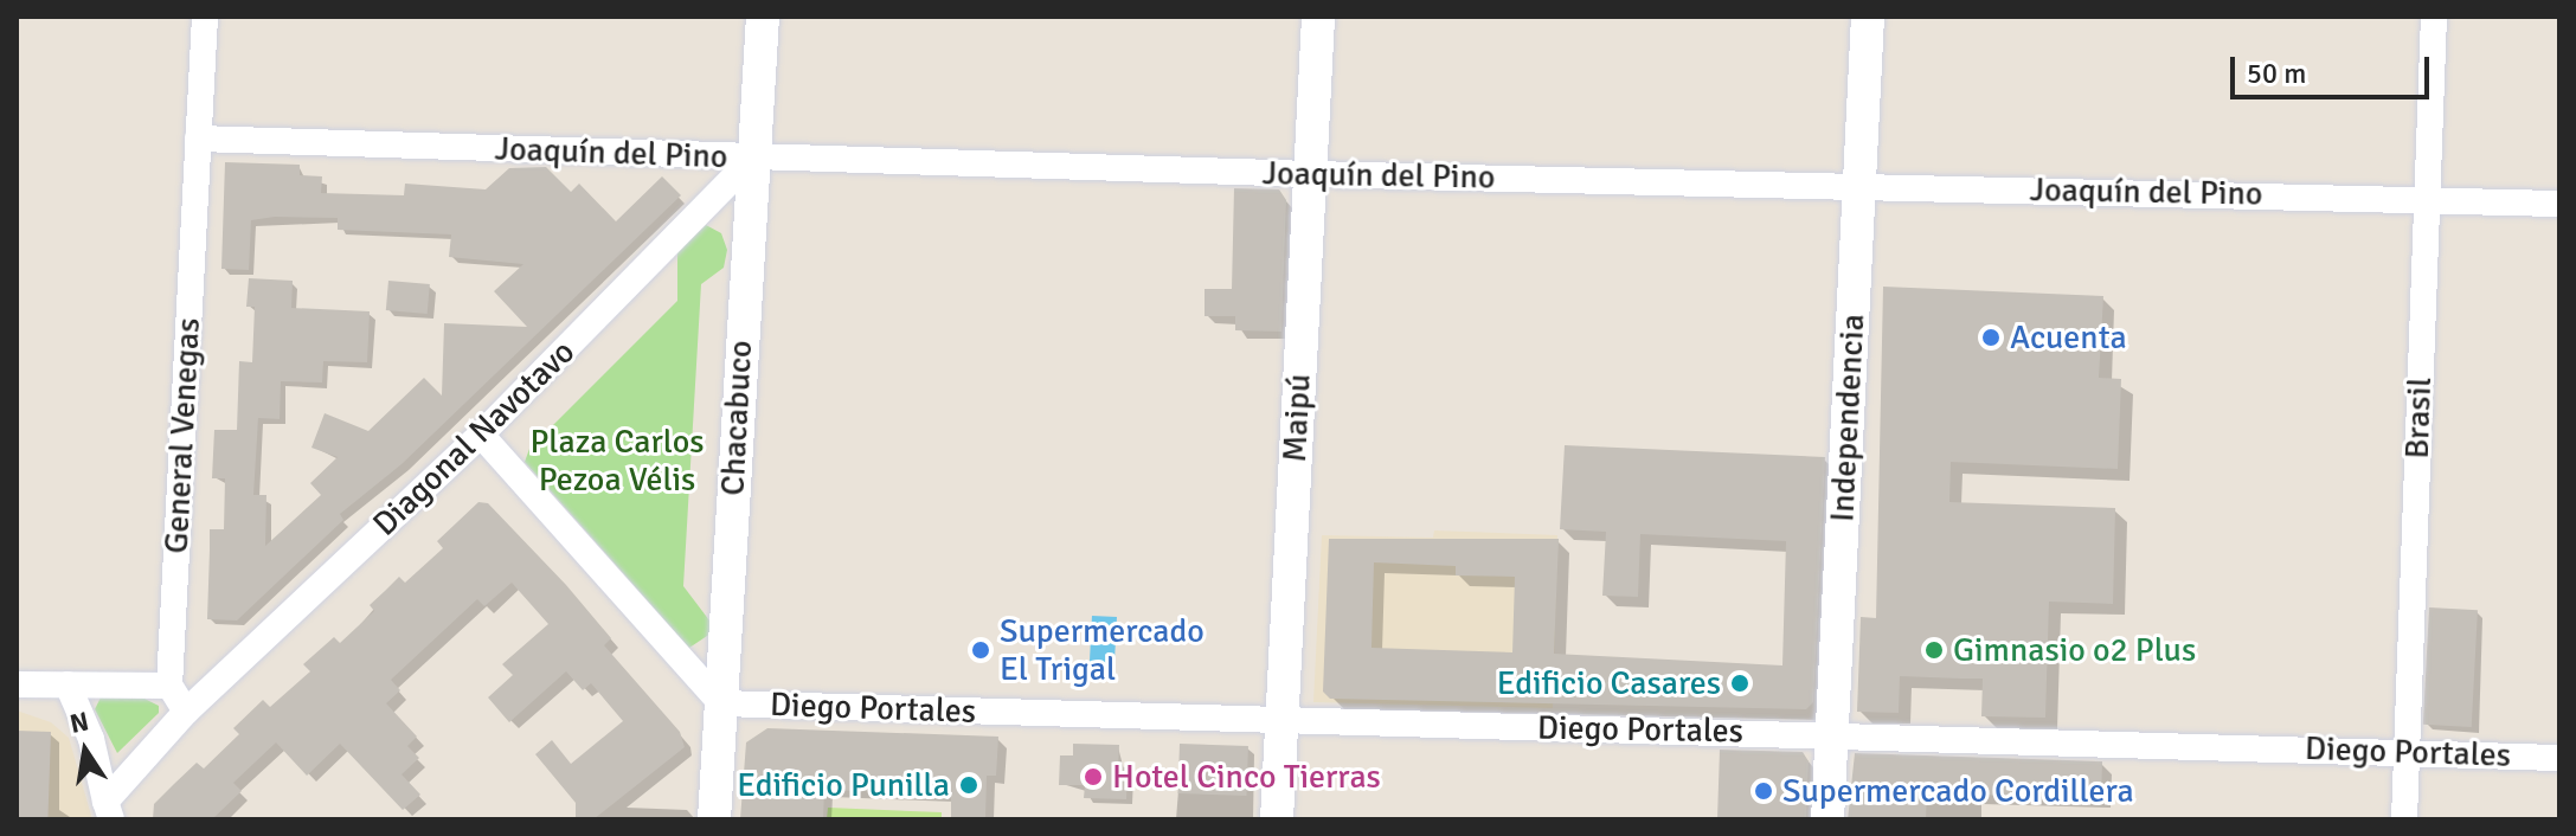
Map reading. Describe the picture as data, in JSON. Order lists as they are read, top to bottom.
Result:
{
  "streets": {
    "street": [
      "Joaquín del Pino",
      "Chacabuco",
      "Maipú",
      "Independencia",
      "Brasil",
      "General Venegas",
      "Diagonal Navotavo",
      "Diego Portales"
    ]
  },
  "crossings": [
    ["Joaquín del Pino", "Chacabuco"],
    ["Joaquín del Pino", "Maipú"],
    ["Joaquín del Pino", "Independencia"],
    ["Joaquín del Pino", "Brasil"],
    ["Joaquín del Pino", "General Venegas"],
    ["Joaquín del Pino", "Diagonal Navotavo"],
    ["Chacabuco", "Diagonal Navotavo"],
    ["Chacabuco", "Diego Portales"],
    ["Maipú", "Diego Portales"],
    ["Independencia", "Diego Portales"],
    ["Brasil", "Diego Portales"]
  ],
  "parks": ["Plaza Carlos Pezoa Vélis"],
  "places": [
    "Acuenta",
    "Supermercado El Trigal",
    "Gimnasio o2 Plus",
    "Edificio Casares",
    "Hotel Cinco Tierras",
    "Edificio Punilla",
    "Supermercado Cordillera"
  ],
  "scale_bar": "50 m",
  "north": "top"
}
